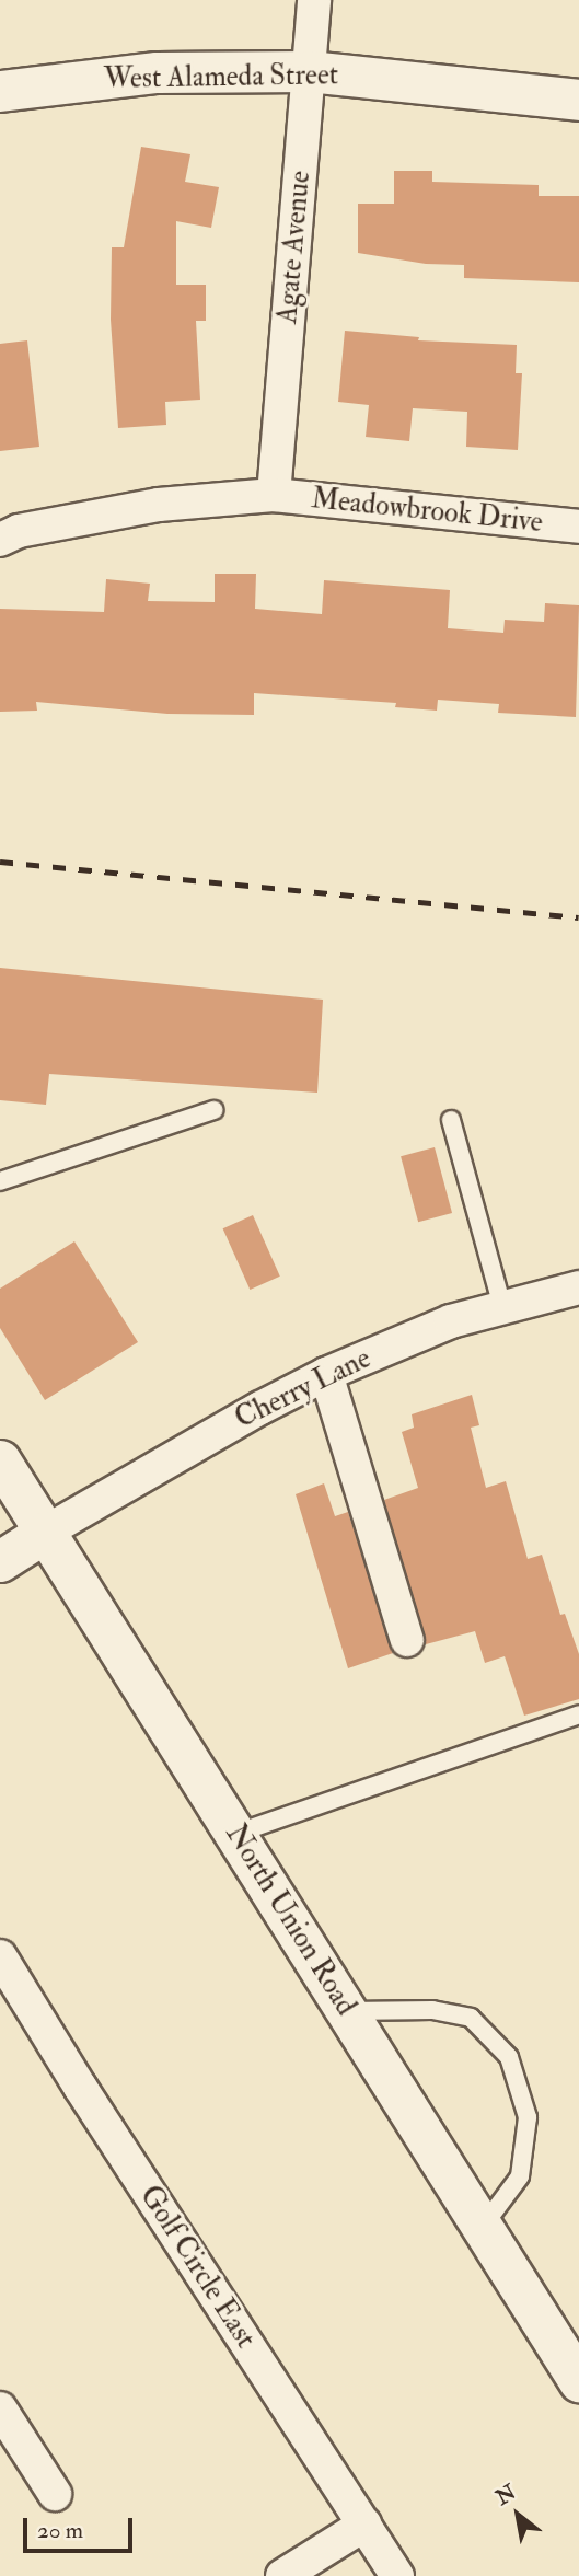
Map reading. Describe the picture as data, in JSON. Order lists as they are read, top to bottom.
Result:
{
  "streets": {
    "street": [
      "West Alameda Street",
      "Agate Avenue",
      "Meadowbrook Drive",
      "Cherry Lane",
      "North Union Road",
      "Golf Circle East"
    ]
  },
  "crossings": [
    ["West Alameda Street", "Agate Avenue"],
    ["Agate Avenue", "Meadowbrook Drive"],
    ["Cherry Lane", "North Union Road"]
  ],
  "scale_bar": "20 m",
  "north": "top left"
}
